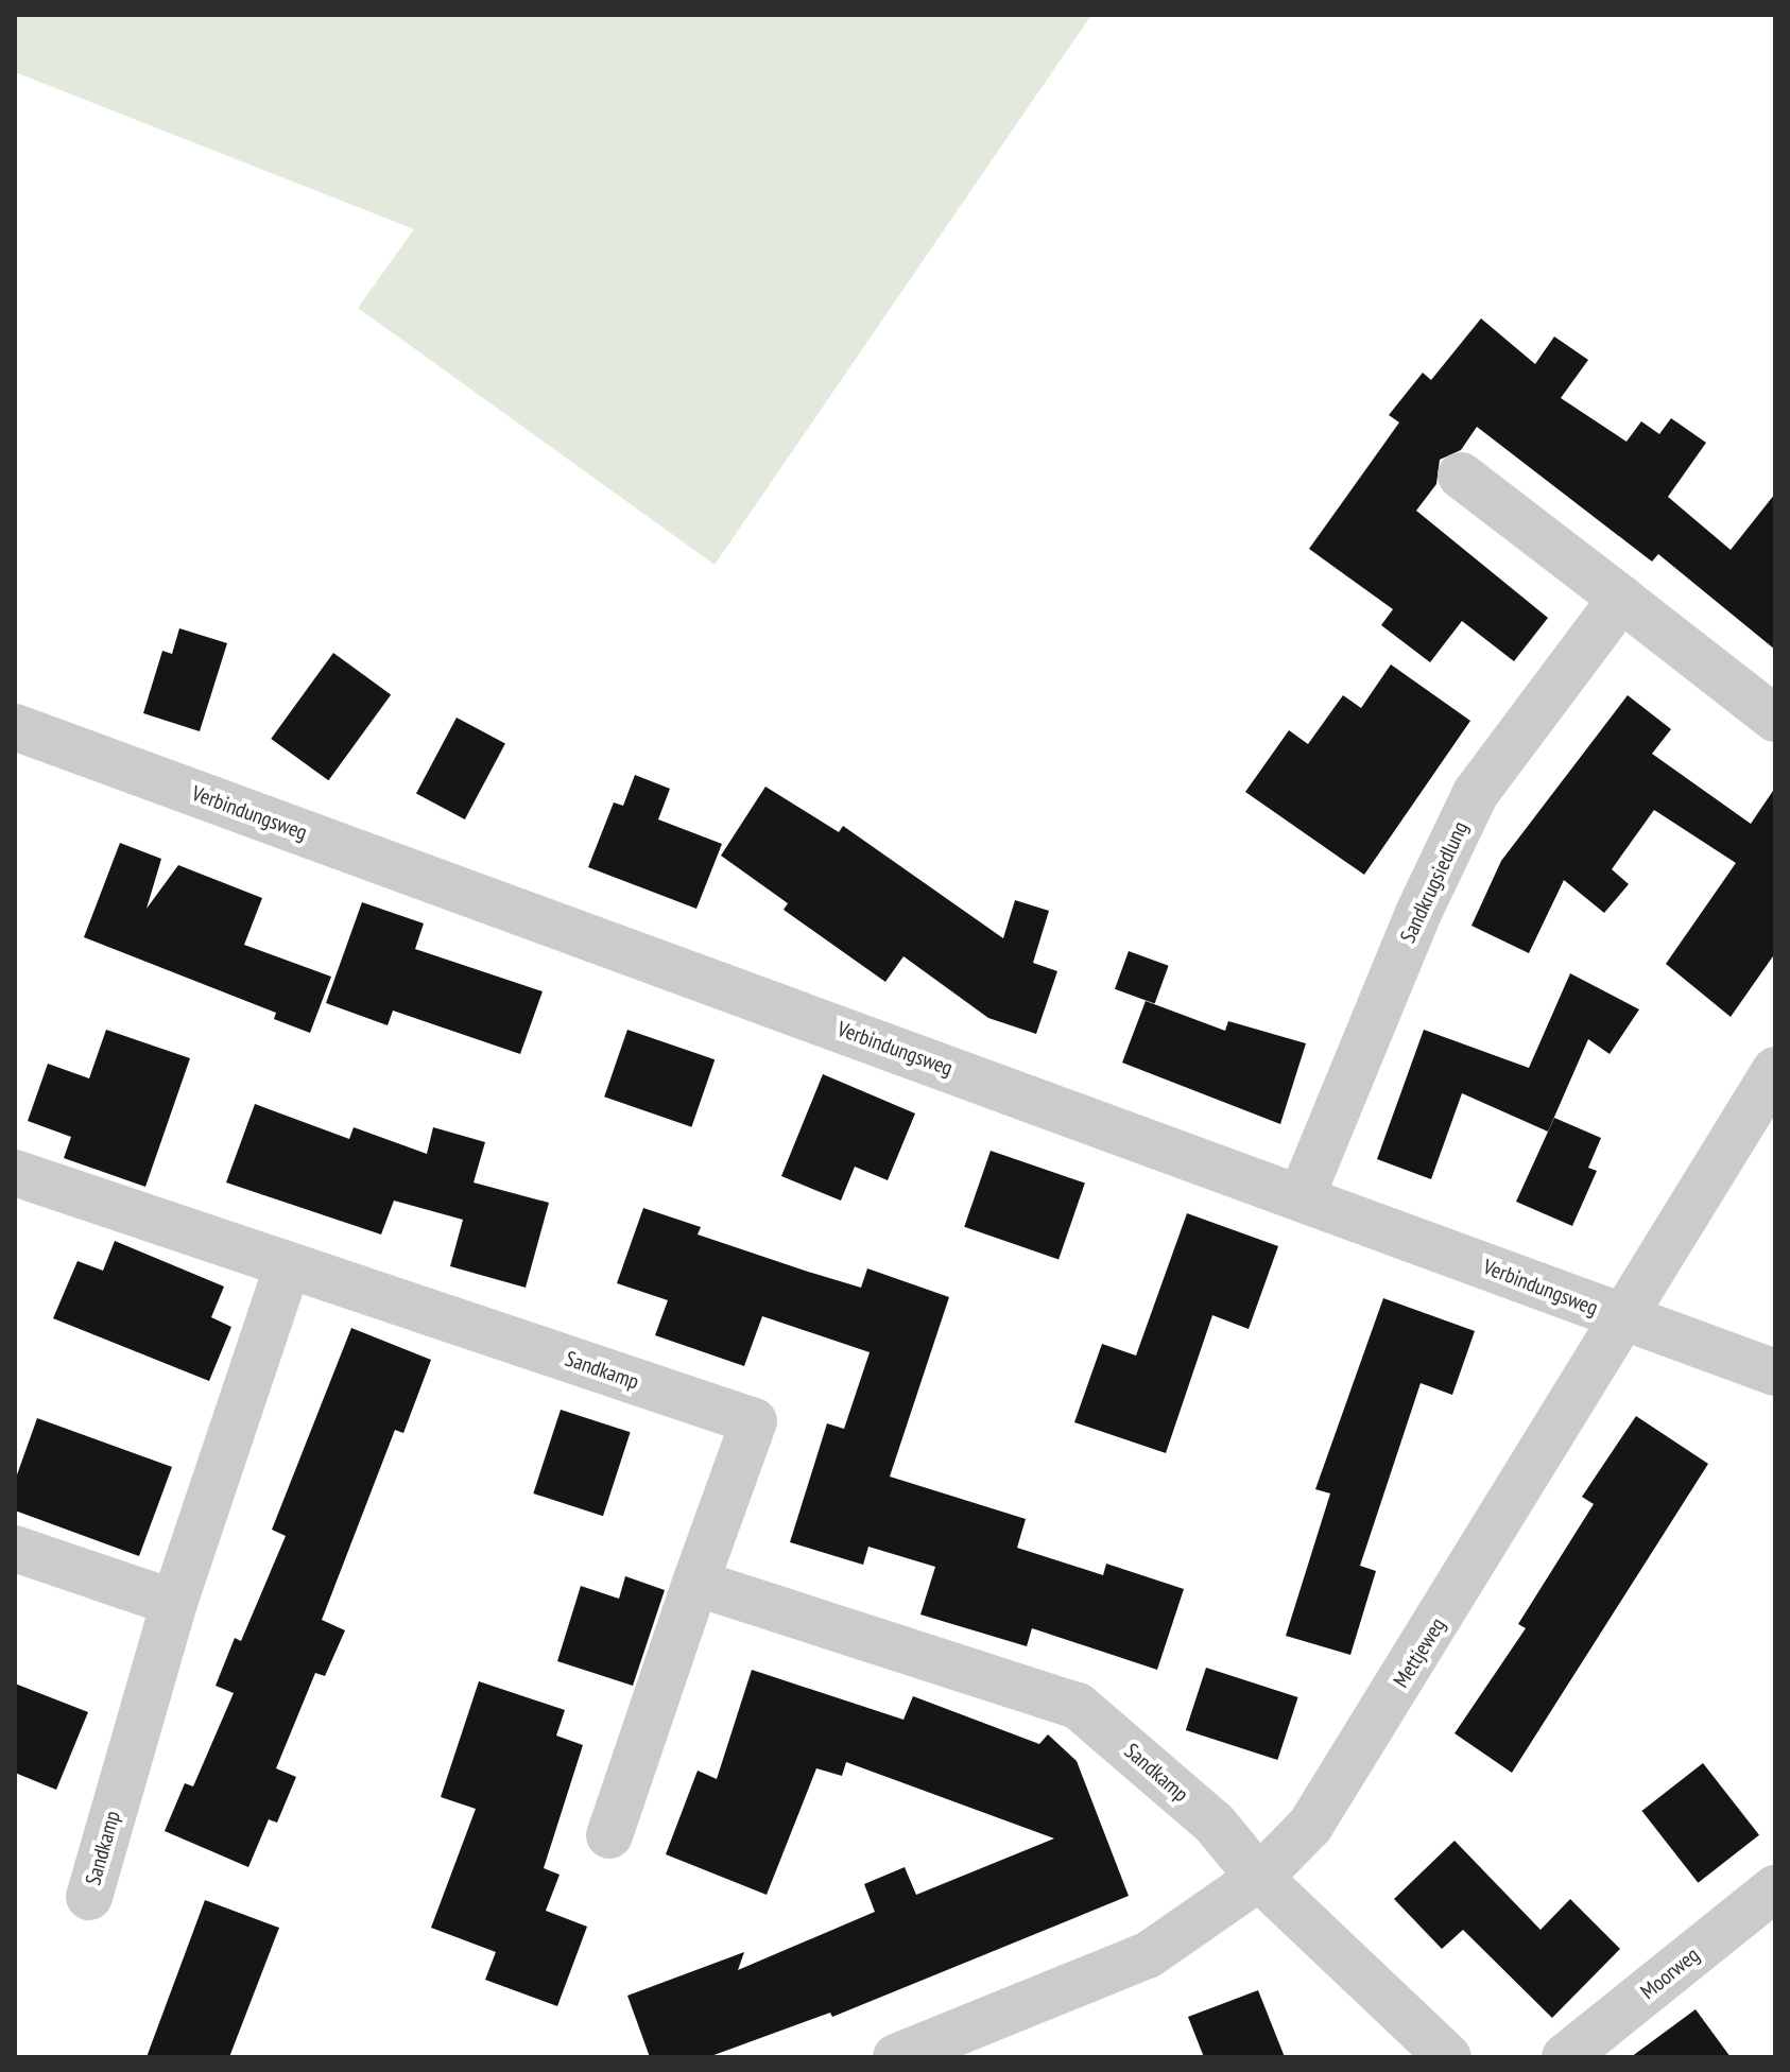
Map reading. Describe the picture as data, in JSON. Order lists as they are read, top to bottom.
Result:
{
  "streets": {
    "street": [
      "Verbindungsweg",
      "Sandkrugsiedlung",
      "Sandkamp",
      "Mettjeweg",
      "Moorweg"
    ]
  },
  "crossings": [
    ["Verbindungsweg", "Sandkrugsiedlung"],
    ["Verbindungsweg", "Mettjeweg"],
    ["Sandkamp", "Mettjeweg"]
  ]
}
